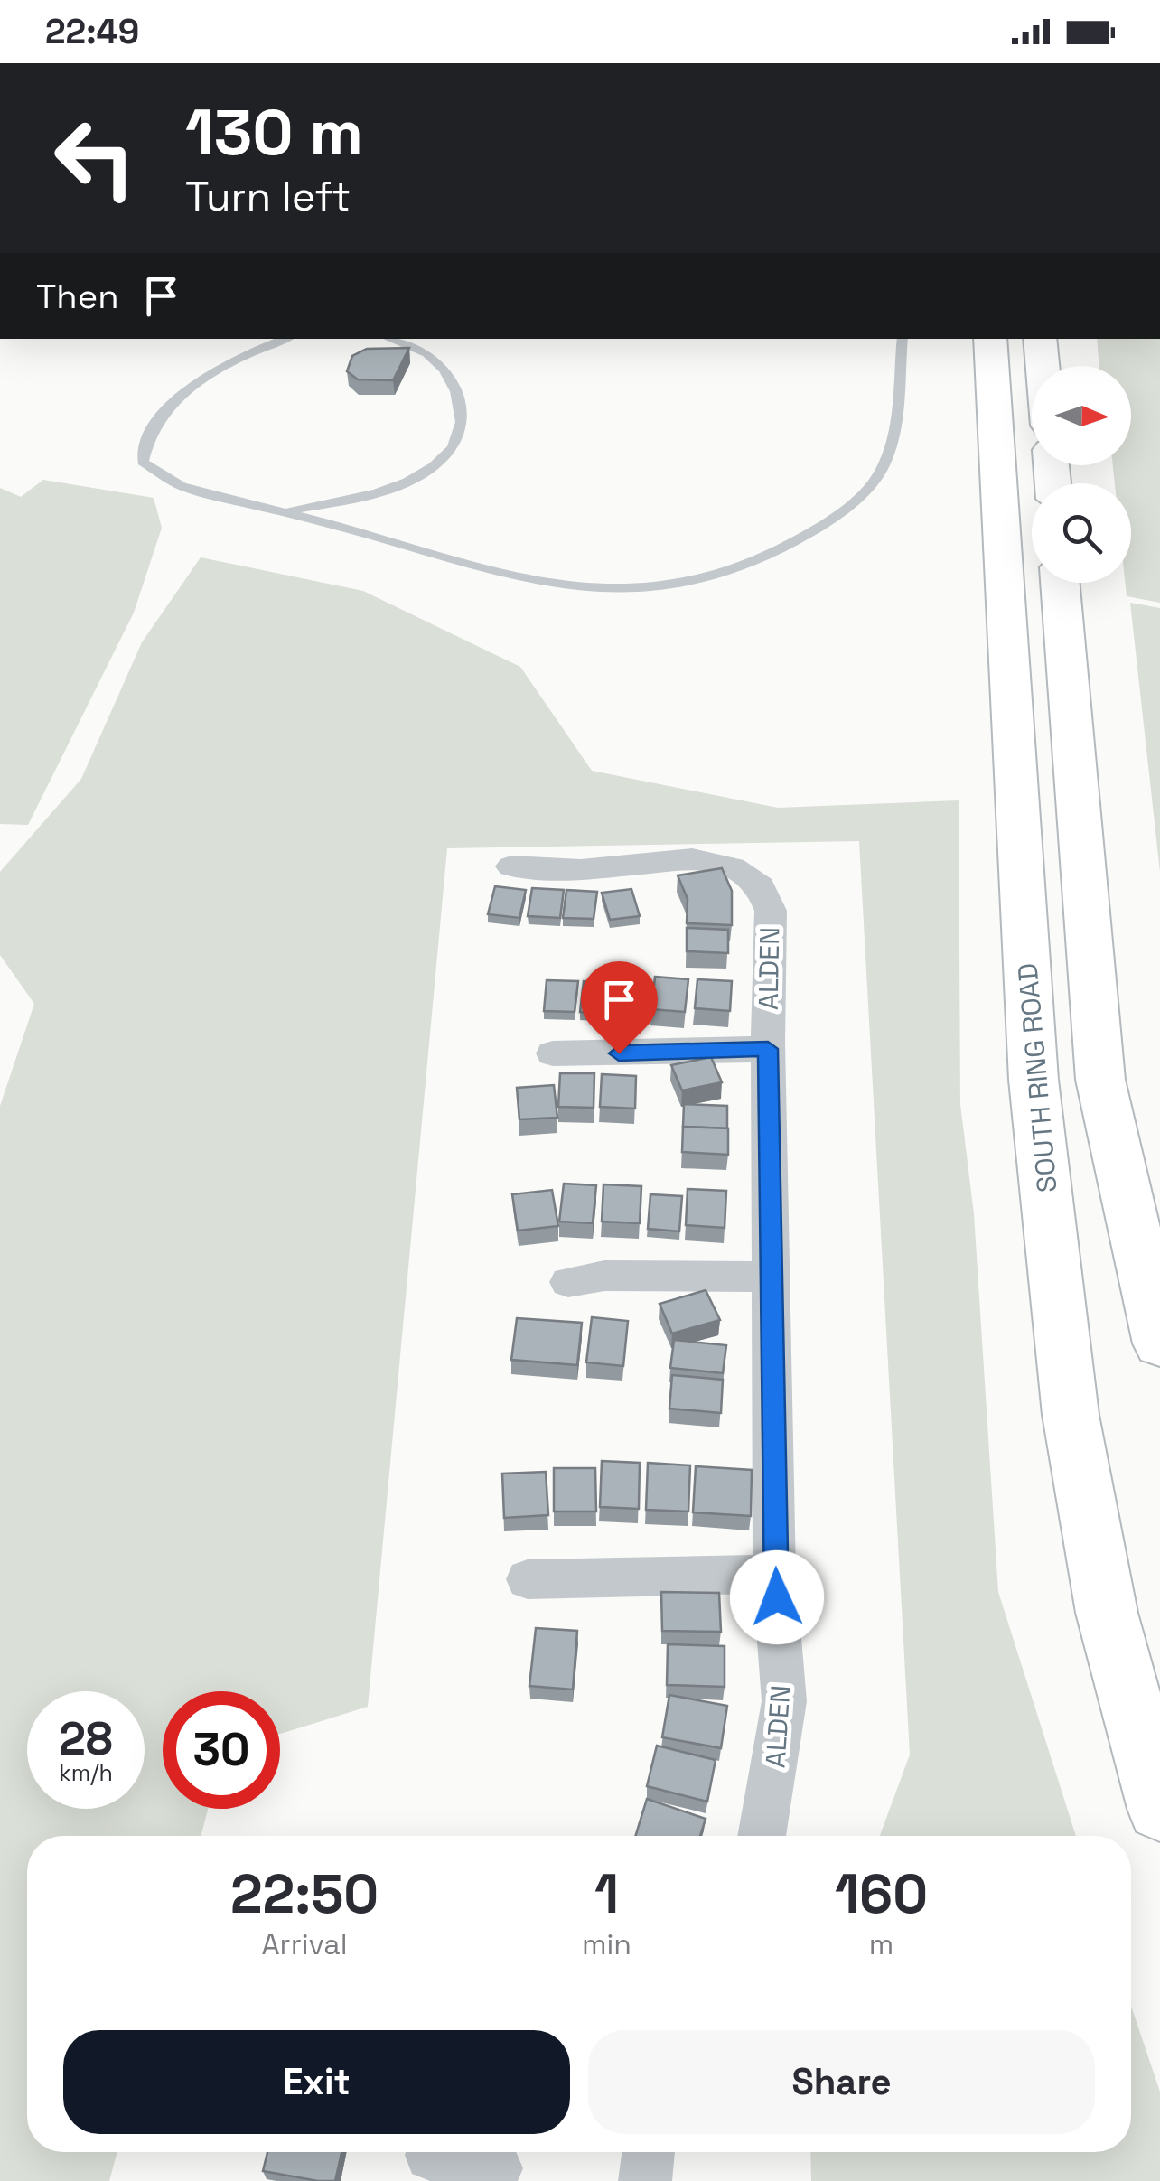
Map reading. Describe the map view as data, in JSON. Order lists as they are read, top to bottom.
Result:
{
  "streets": {
    "highway": ["SOUTH RING ROAD"],
    "street": ["ALDEN"]
  },
  "north": "right",
  "page": {
    "status": "22:49",
    "turn": ["130 m", "Turn left"],
    "then": "Then",
    "speed": "28 km/h",
    "limit": "30",
    "eta": [
      "22:50",
      "Arrival",
      "1",
      "min",
      "160",
      "m"
    ],
    "buttons": ["Exit", "Share"]
  }
}
